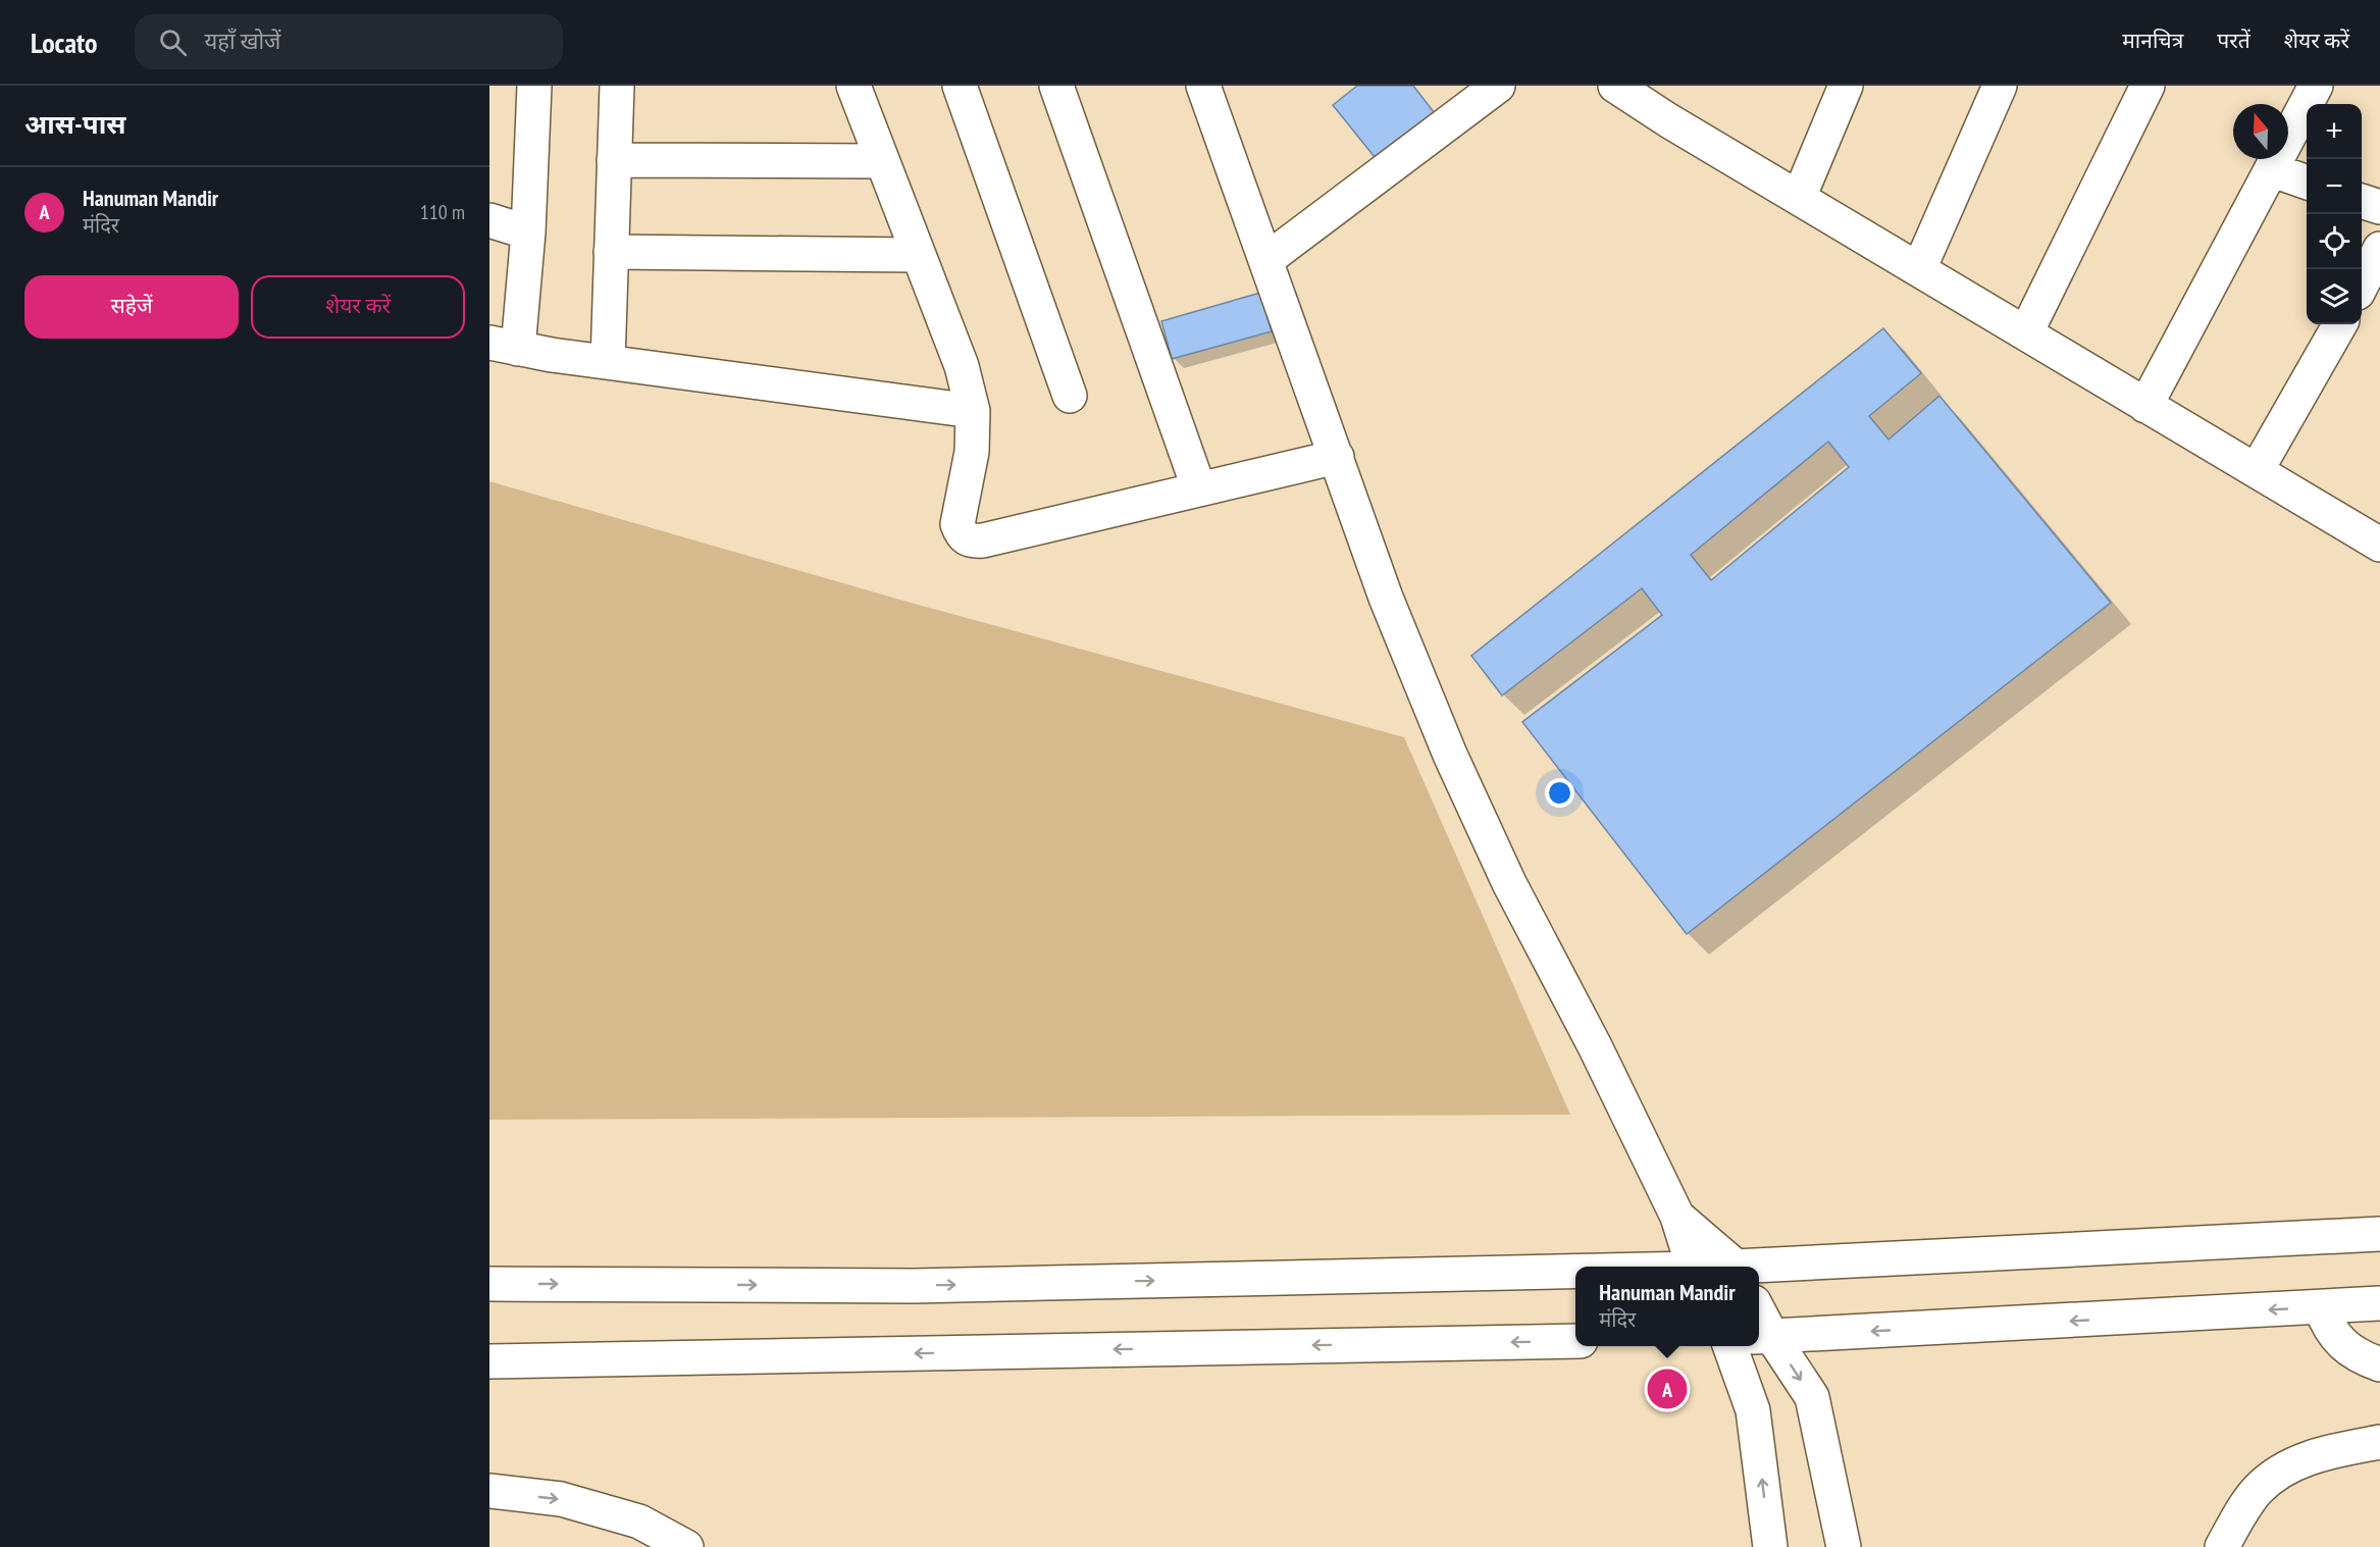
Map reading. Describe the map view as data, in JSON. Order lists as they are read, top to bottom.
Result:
{
  "north": "top",
  "page": {
    "header": "Locato",
    "search": "यहाँ खोजें",
    "nav": ["मानचित्र", "परतें", "शेयर करें"],
    "heading": "आस-पास",
    "map_buttons": ["+", "−"],
    "list": [
      {
        "mark": "A",
        "name": "Hanuman Mandir",
        "note": "मंदिर",
        "value": "110 m"
      }
    ],
    "buttons": ["सहेजें", "शेयर करें"],
    "popup": ["Hanuman Mandir", "मंदिर"],
    "pins": "A"
  }
}
